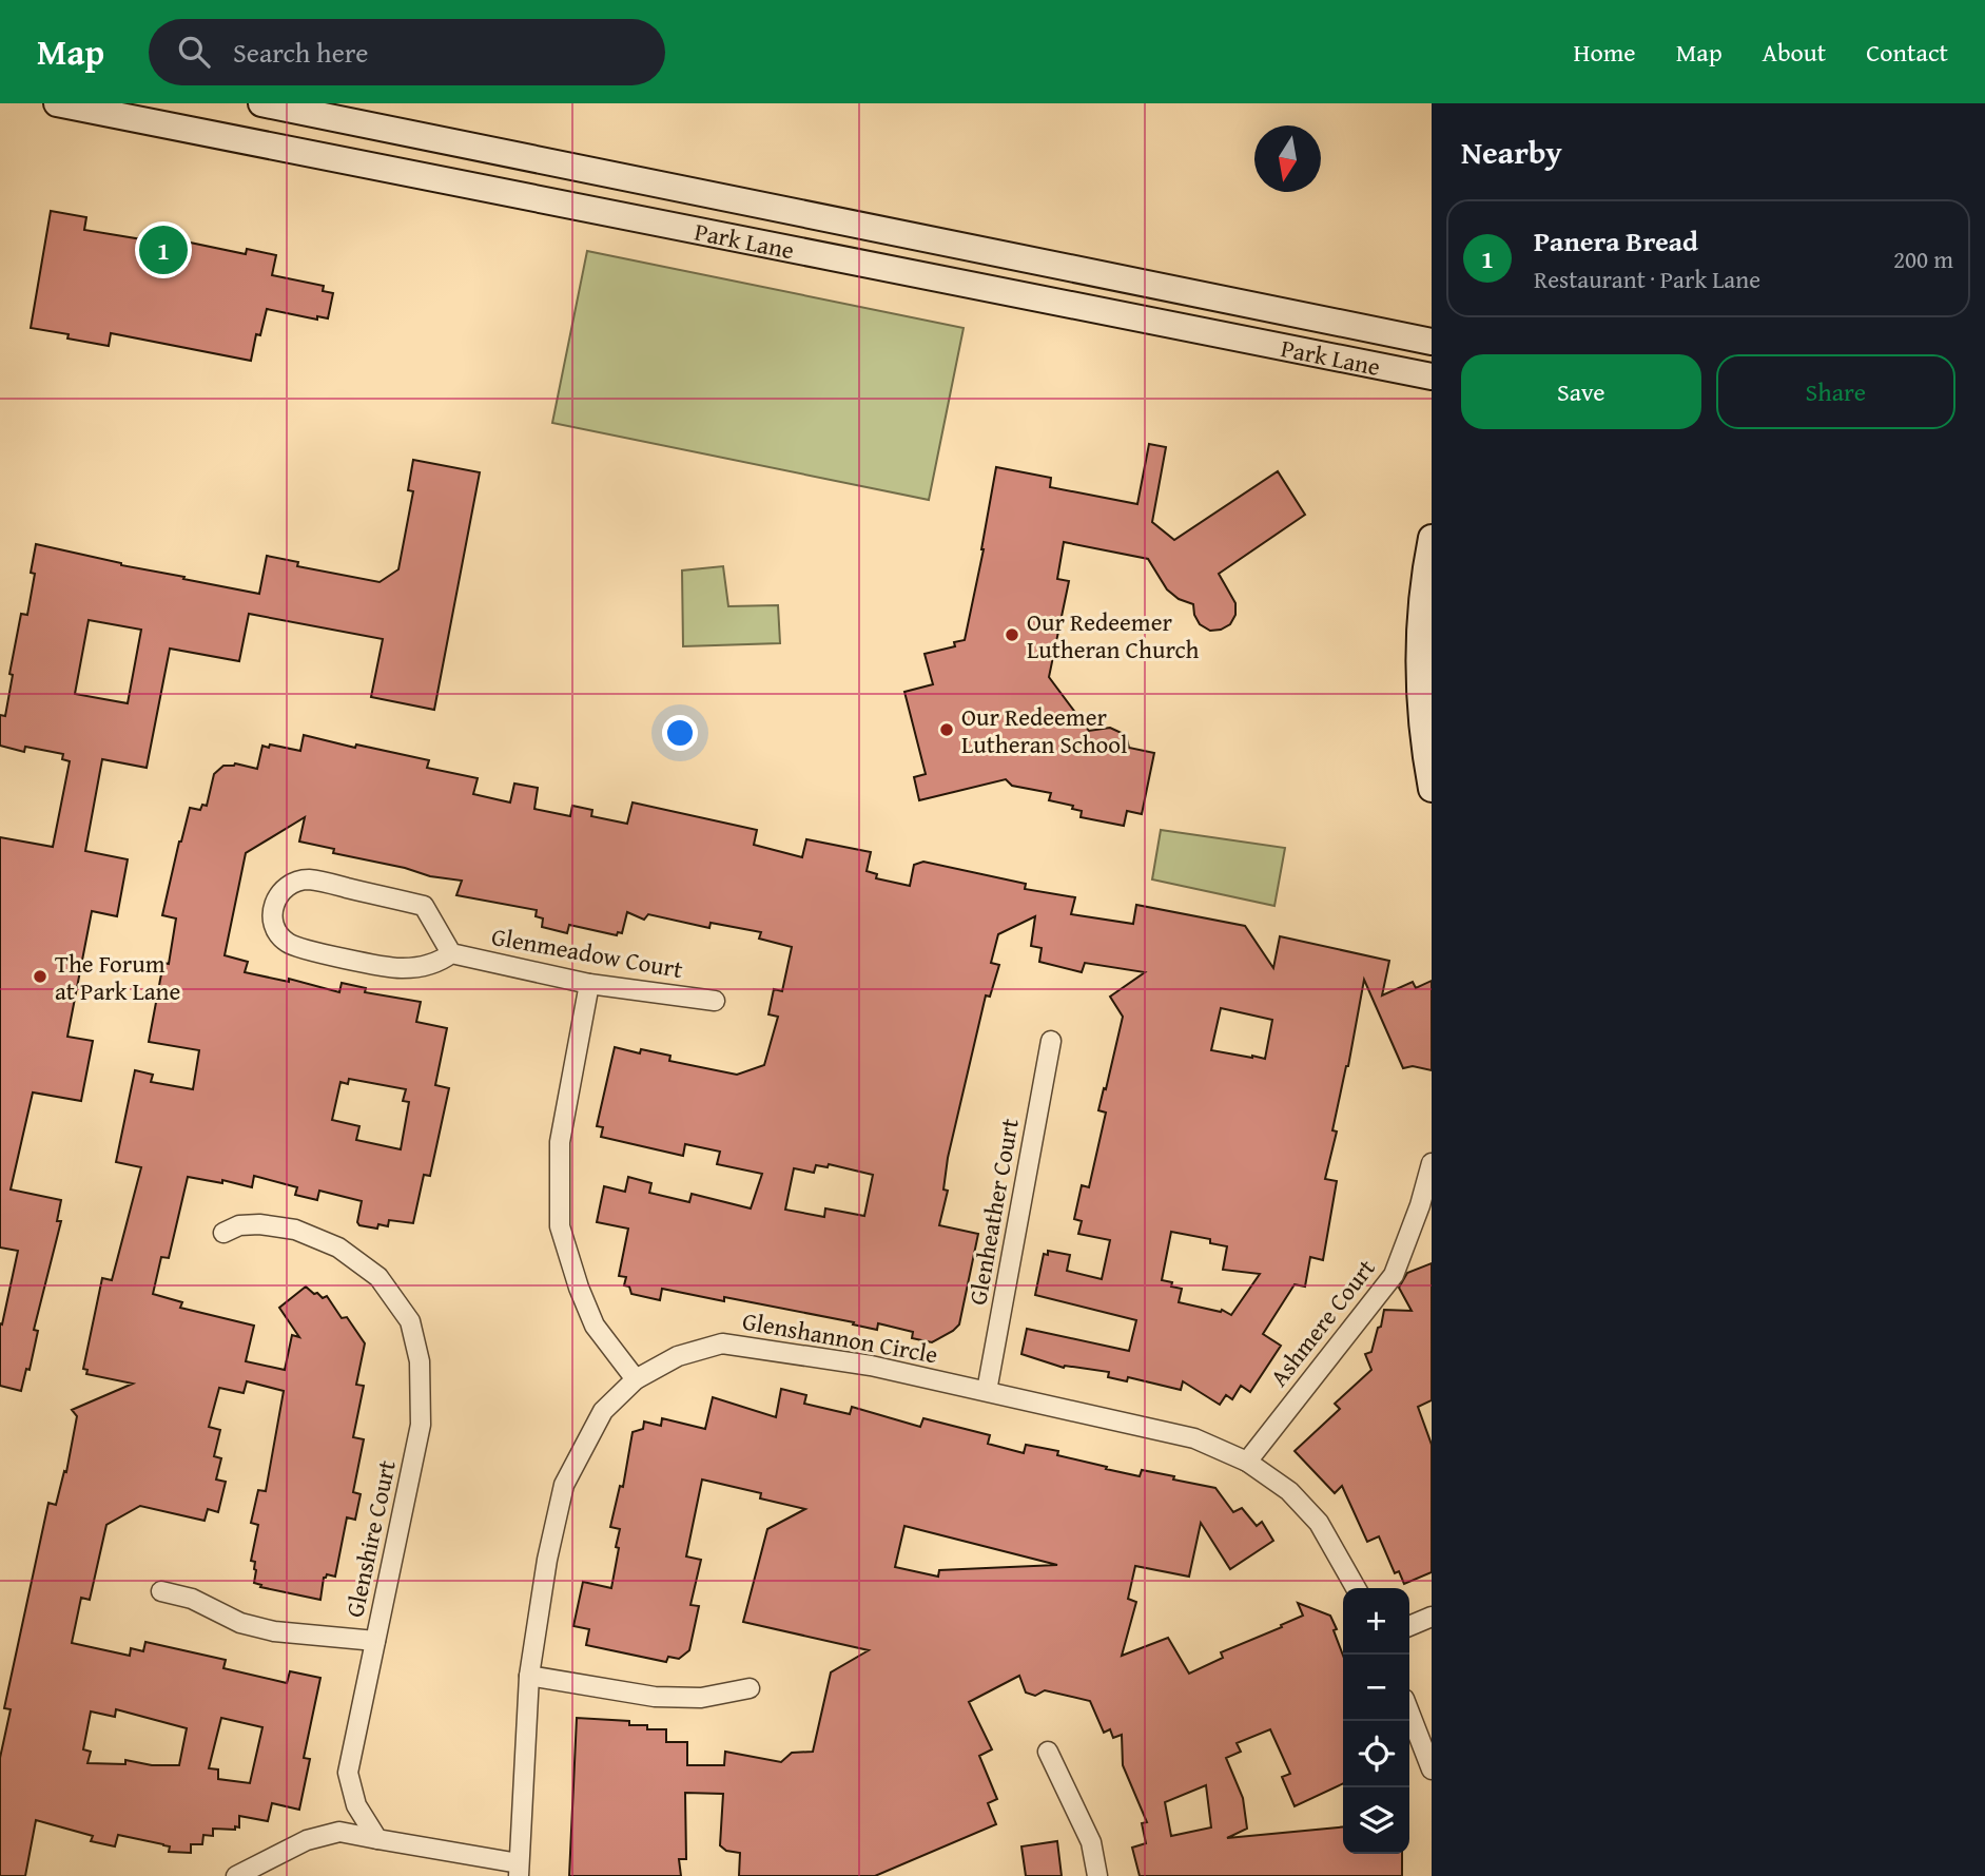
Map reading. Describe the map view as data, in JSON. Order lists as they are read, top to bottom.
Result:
{
  "streets": {
    "main road": ["Park Lane"],
    "street": [
      "Glenmeadow Court",
      "Glenheather Court",
      "Ashmere Court",
      "Glenshannon Circle",
      "Glenshire Court"
    ]
  },
  "crossings": [
    ["Glenheather Court", "Glenshannon Circle"],
    ["Ashmere Court", "Glenshannon Circle"]
  ],
  "places": ["Our Redeemer Lutheran Church", "Our Redeemer Lutheran School", "The Forum at Park Lane"],
  "north": "bottom",
  "page": {
    "header": "Map",
    "search": "Search here",
    "nav": [
      "Home",
      "Map",
      "About",
      "Contact"
    ],
    "heading": "Nearby",
    "list": [
      {
        "mark": "1",
        "name": "Panera Bread",
        "note": "Restaurant · Park Lane",
        "value": "200 m"
      }
    ],
    "pins": "1",
    "buttons": ["Save", "Share"],
    "map_buttons": ["+", "−"]
  }
}
